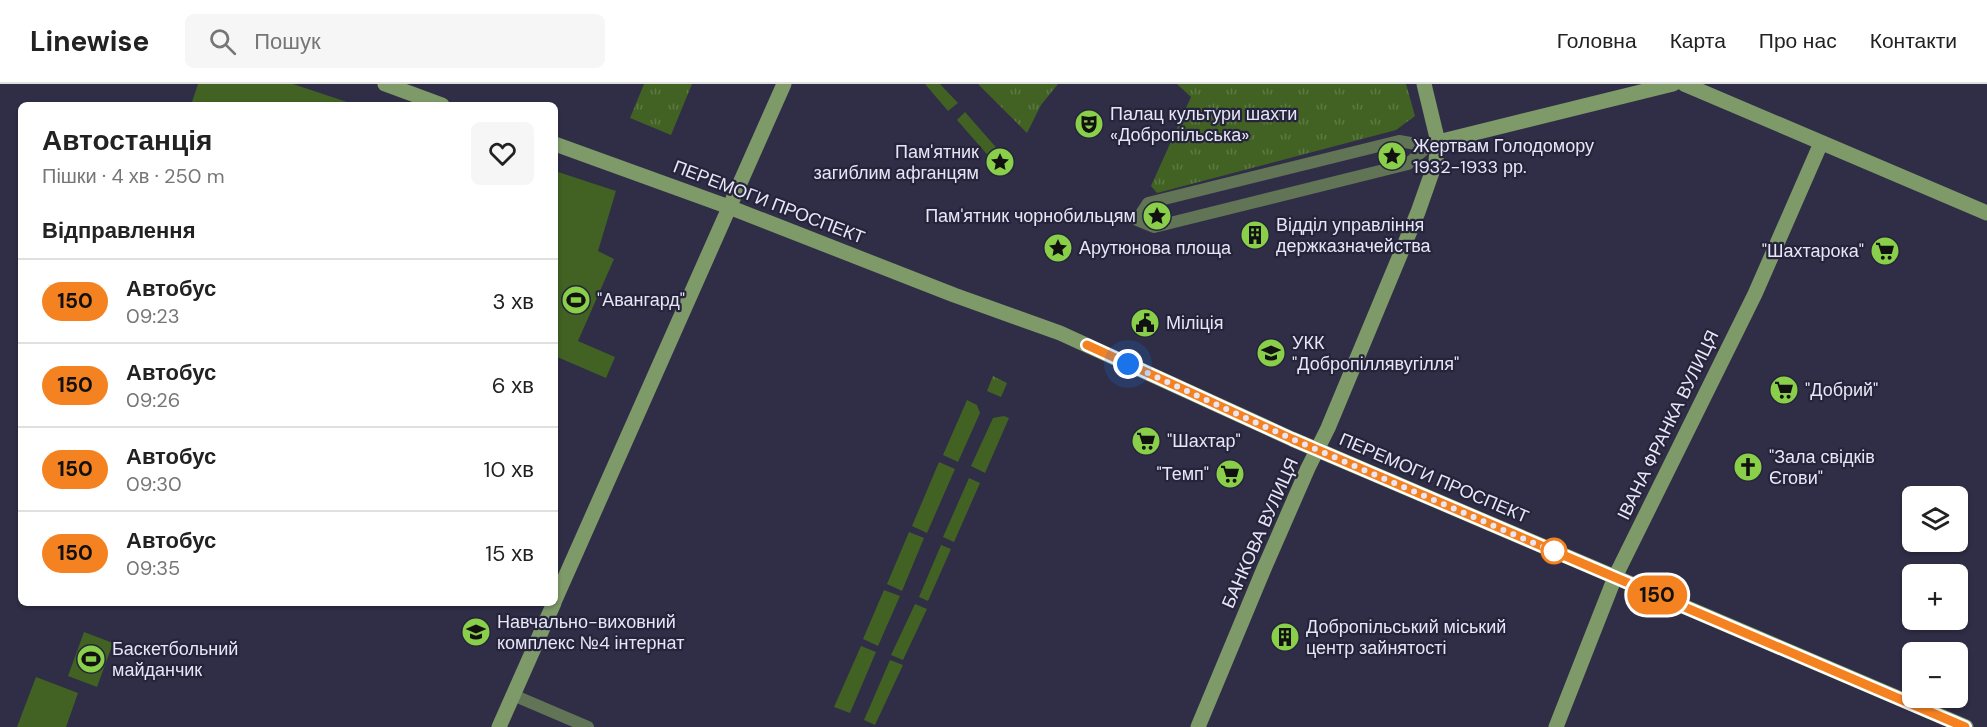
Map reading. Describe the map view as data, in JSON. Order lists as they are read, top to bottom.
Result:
{
  "streets": {
    "street": ["ПЕРЕМОГИ ПРОСПЕКТ", "ІВАНА ФРАНКА ВУЛИЦЯ", "БАНКОВА ВУЛИЦЯ"]
  },
  "crossings": [
    ["ПЕРЕМОГИ ПРОСПЕКТ", "ІВАНА ФРАНКА ВУЛИЦЯ"],
    ["ПЕРЕМОГИ ПРОСПЕКТ", "БАНКОВА ВУЛИЦЯ"]
  ],
  "places": {
    "theatre": ["Палац культури шахти «Добропільська»"],
    "place": [
      "Жертвам Голодомору 1932-1933 рр.",
      "Пам'ятник загиблим афганцям",
      "Пам'ятник чорнобильцям",
      "Арутюнова площа"
    ],
    "building": ["Відділ управління держказначейства", "Добропільський міський центр зайнятості"],
    "supermarket": [
      "\"Шахтарока\"",
      "\"Добрий\"",
      "\"Шахтар\"",
      "\"Темп\""
    ],
    "sports": ["\"Авангард\"", "Баскетбольний майданчик"],
    "public building": ["Міліція"],
    "school or university": ["УКК \"Добропіллявугілля\"", "Навчально-виховний комплекс №4 інтернат"],
    "church": ["\"Зала свідків Єгови\""]
  },
  "lines": ["bus line 150"],
  "page": {
    "header": "Linewise",
    "search": "Пошук",
    "nav": [
      "Головна",
      "Карта",
      "Про нас",
      "Контакти"
    ],
    "on_map": "150",
    "heading": [
      ["Автостанція", "Пішки · 4 хв · 250 m"],
      "Відправлення"
    ],
    "list": [
      {
        "mark": "150",
        "name": "Автобус",
        "note": "09:23",
        "value": "3 хв"
      },
      {
        "mark": "150",
        "name": "Автобус",
        "note": "09:26",
        "value": "6 хв"
      },
      {
        "mark": "150",
        "name": "Автобус",
        "note": "09:30",
        "value": "10 хв"
      },
      {
        "mark": "150",
        "name": "Автобус",
        "note": "09:35",
        "value": "15 хв"
      }
    ],
    "map_buttons": ["+", "−"]
  }
}
